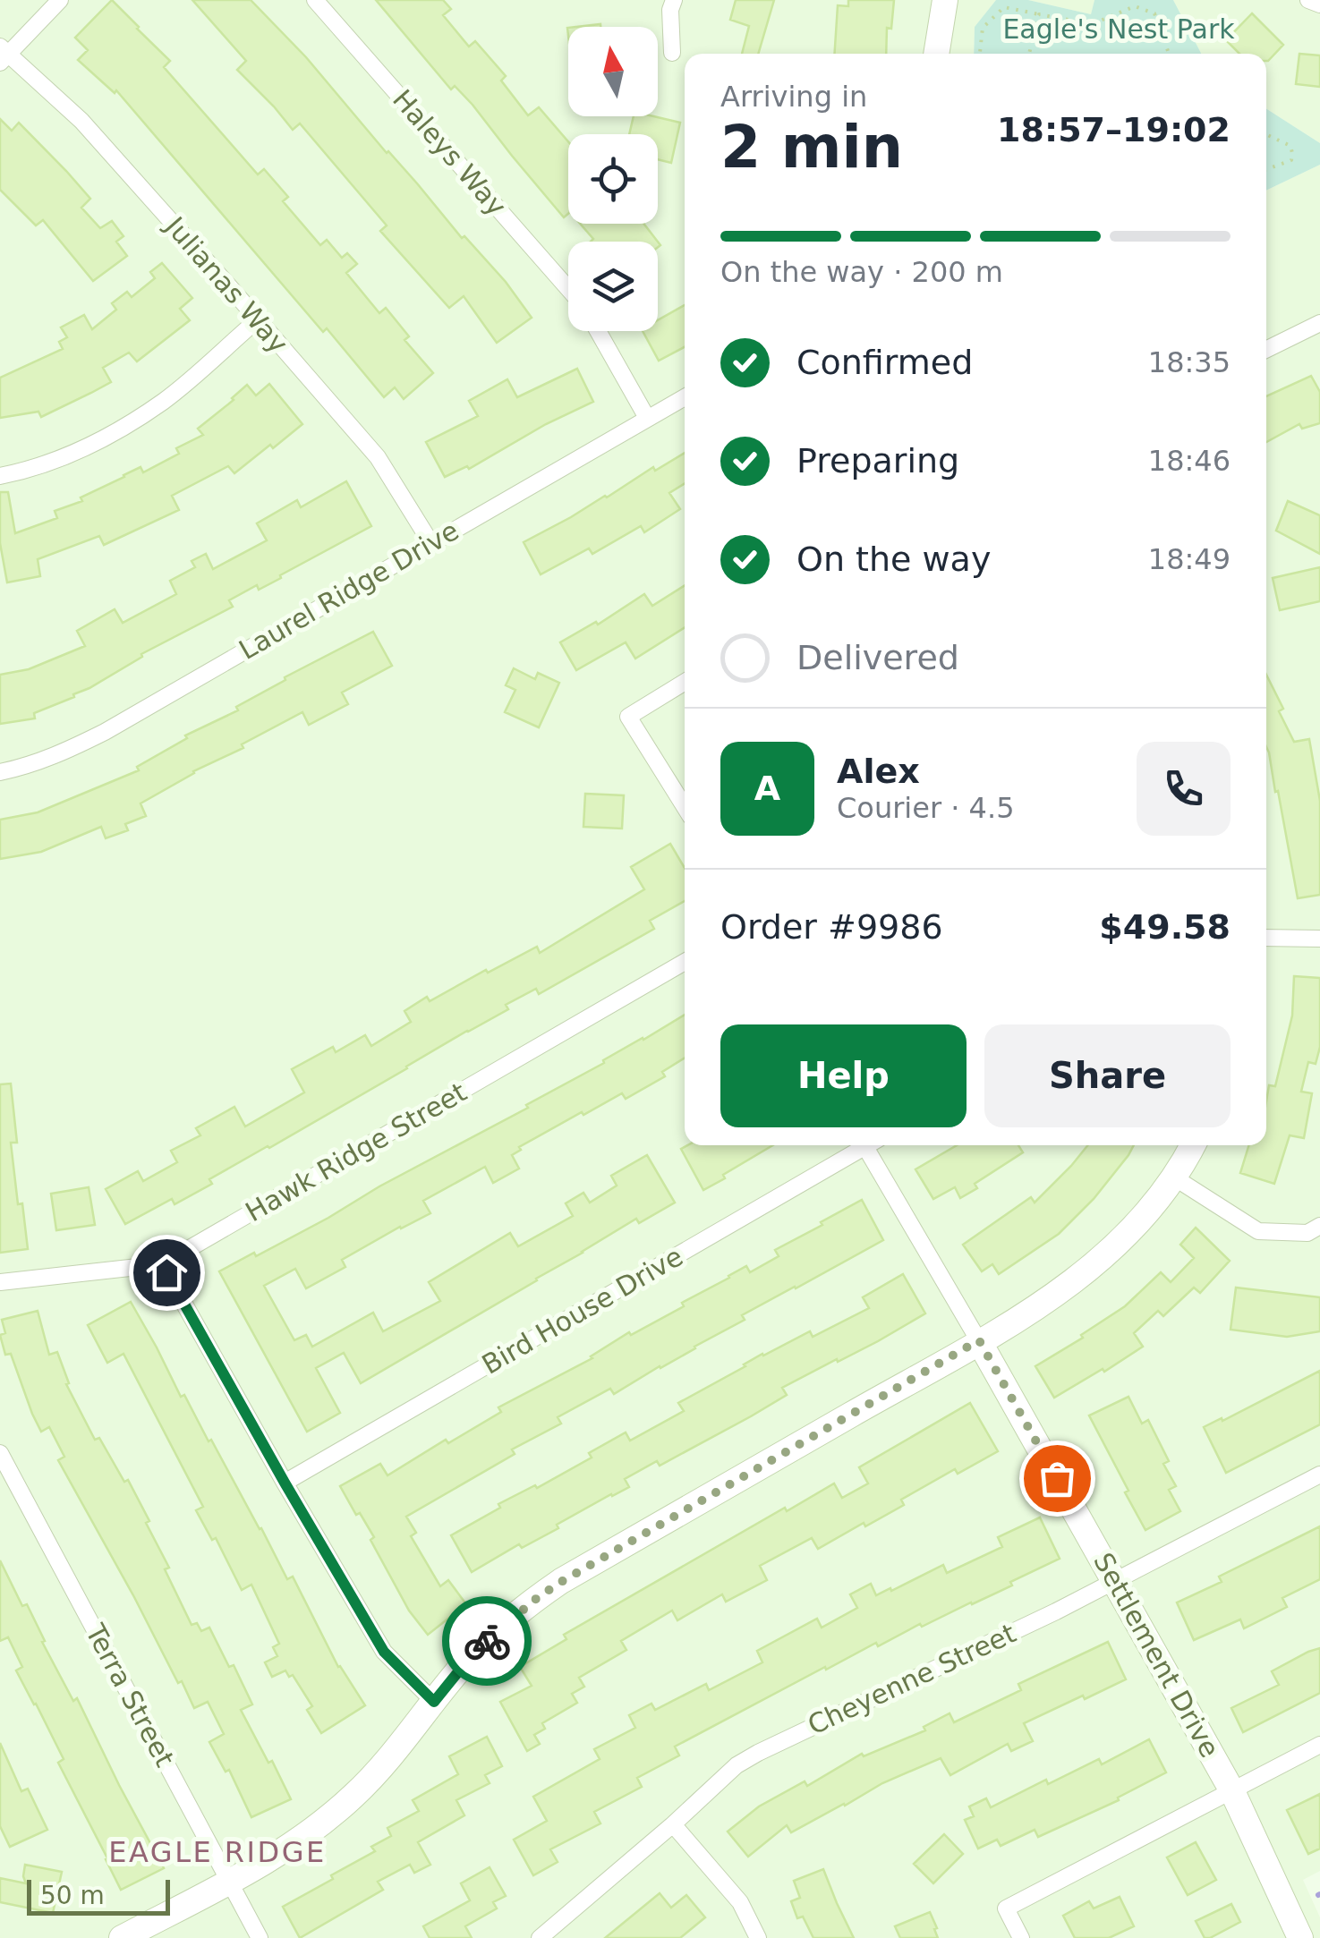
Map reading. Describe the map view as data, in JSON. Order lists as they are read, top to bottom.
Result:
{
  "streets": {
    "street": [
      "Haleys Way",
      "Julianas Way",
      "Laurel Ridge Drive",
      "Hawk Ridge Street",
      "Bird House Drive",
      "Settlement Drive",
      "Cheyenne Street",
      "Terra Street"
    ]
  },
  "crossings": [
    ["Julianas Way", "Laurel Ridge Drive"],
    ["Settlement Drive", "Cheyenne Street"]
  ],
  "districts": ["EAGLE RIDGE"],
  "parks": ["Eagle's Nest Park"],
  "scale_bar": "50 m",
  "north": "top",
  "page": {
    "heading": ["2 min", "Arriving in", "18:57–19:02"],
    "panel": [
      "Alex",
      "Courier · 4.5",
      "Order #9986",
      "$49.58"
    ],
    "bar": "On the way · 200 m",
    "list": [
      ["Confirmed", "18:35"],
      ["Preparing", "18:46"],
      ["On the way", "18:49"],
      "Delivered"
    ],
    "round": "A",
    "buttons": ["Help", "Share"],
    "scale": "50 m"
  }
}
